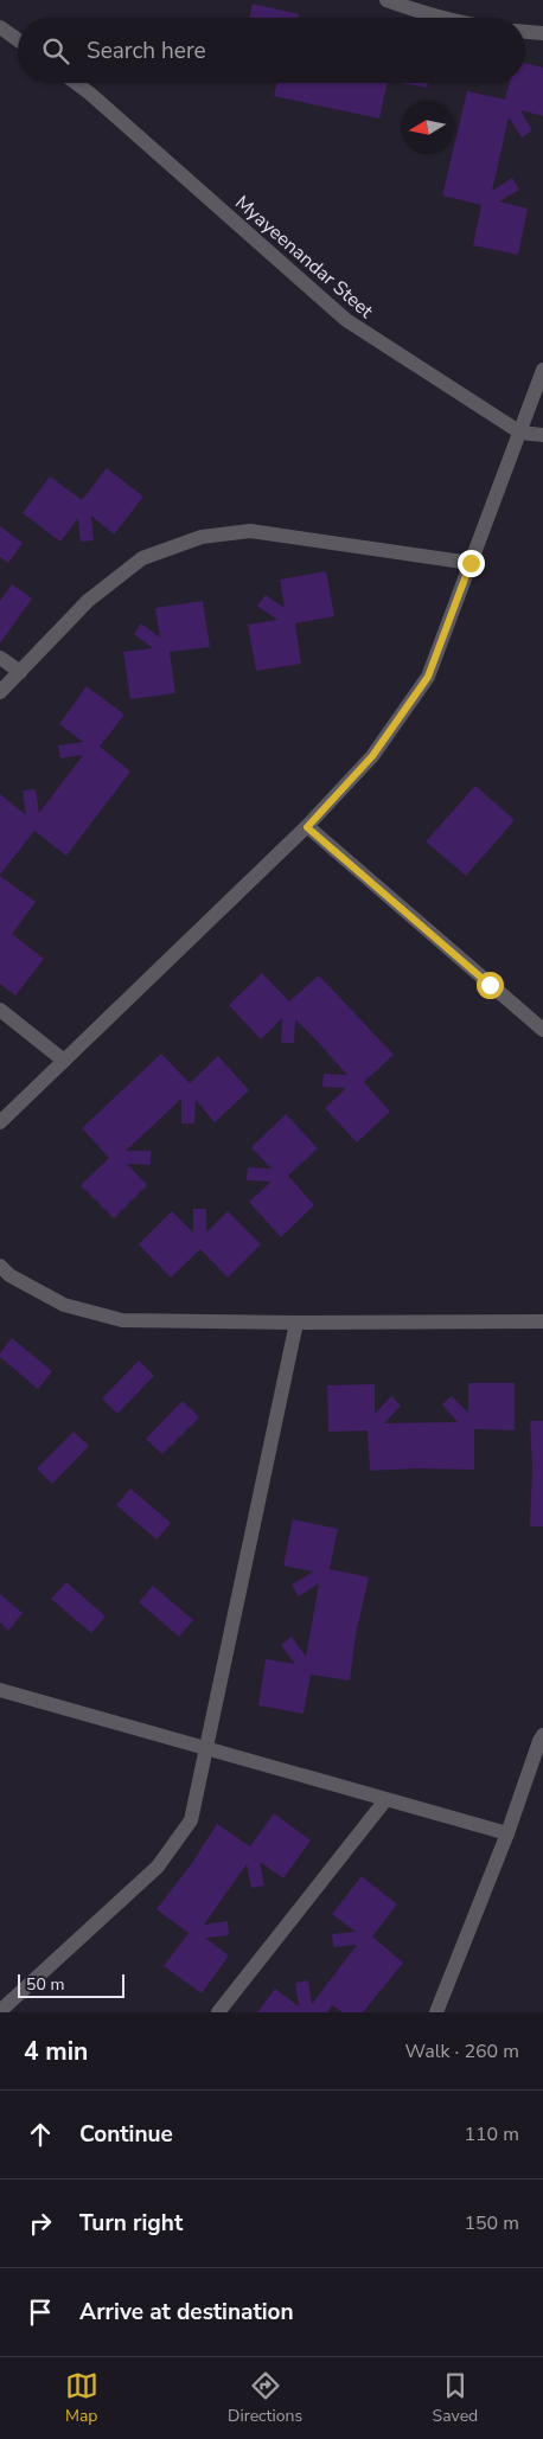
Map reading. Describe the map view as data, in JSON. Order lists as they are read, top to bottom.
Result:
{
  "streets": {
    "street": ["Myayeenandar Steet"]
  },
  "scale_bar": "50 m",
  "north": "left",
  "page": {
    "search": "Search here",
    "scale": "50 m",
    "heading": ["4 min", "Walk · 260 m"],
    "list": [
      ["Continue", "110 m"],
      ["Turn right", "150 m"],
      "Arrive at destination"
    ],
    "nav": ["Map", "Directions", "Saved"]
  }
}
